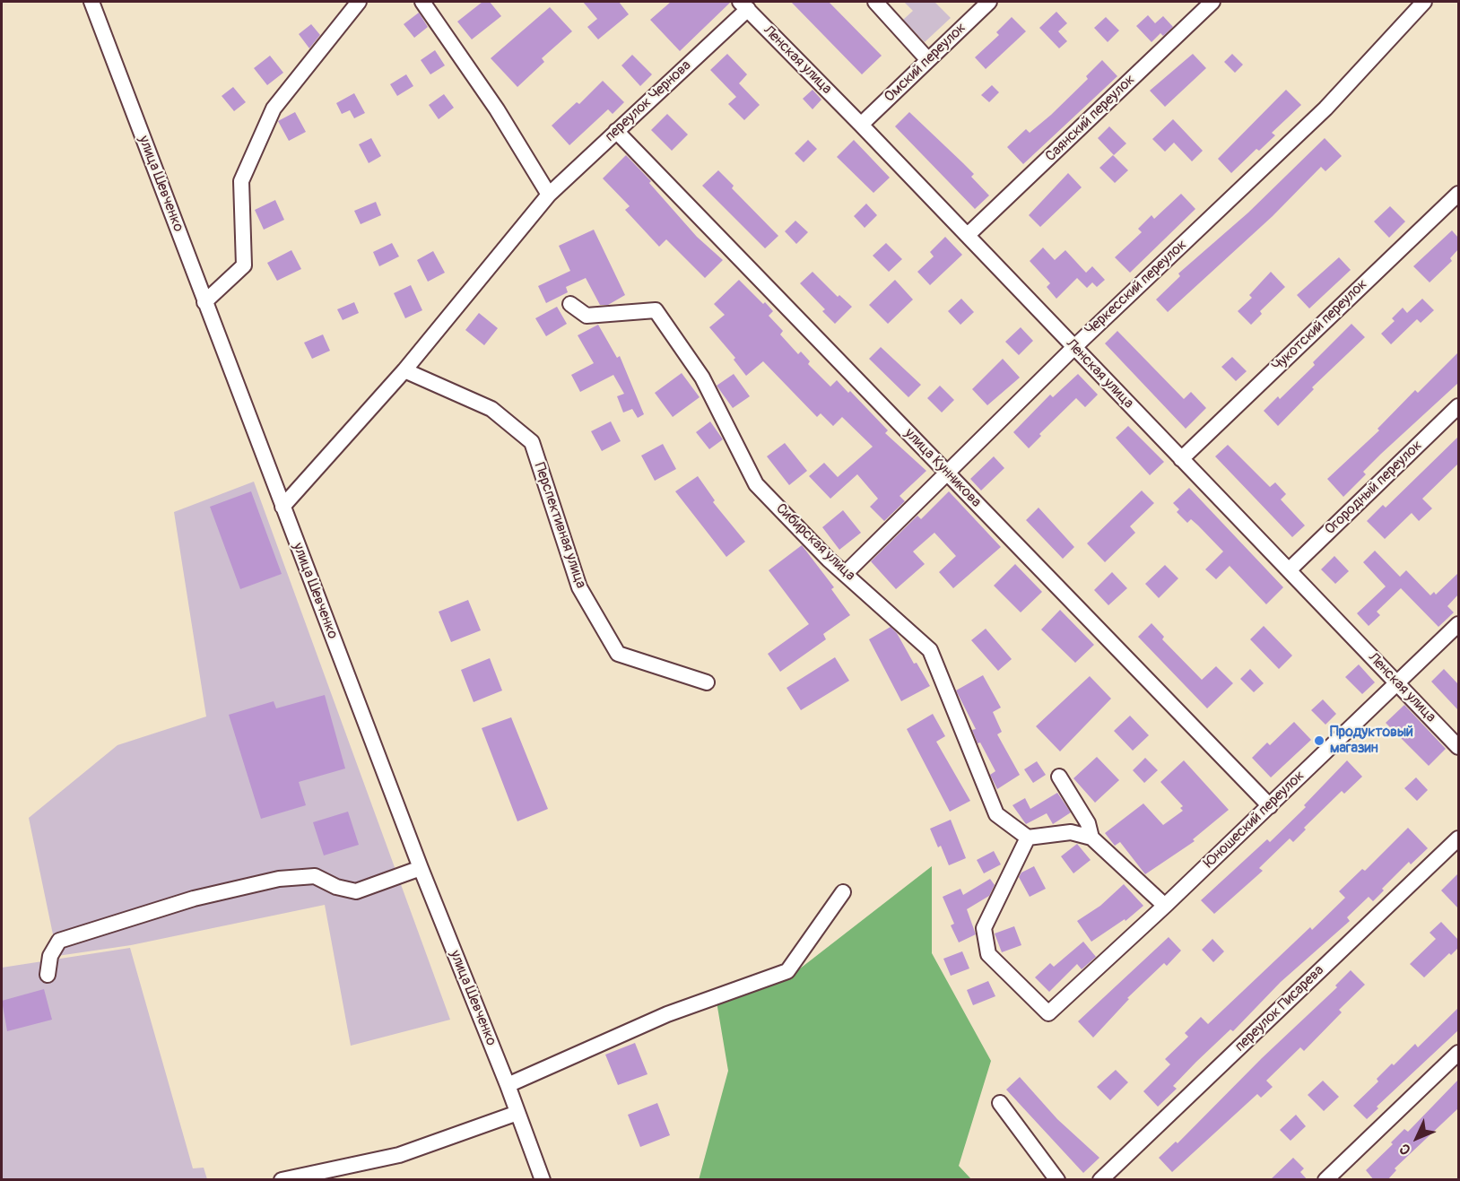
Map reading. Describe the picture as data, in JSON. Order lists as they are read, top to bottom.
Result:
{
  "streets": {
    "street": [
      "Ленская улица",
      "Омский переулок",
      "переулок Чернова",
      "Саянский переулок",
      "улица Шевченко",
      "Черкесский переулок",
      "Чукотский переулок",
      "улица Кунникова",
      "Огородный переулок",
      "Перспективная улица",
      "Сибирская улица",
      "Юношеский переулок",
      "переулок Писарева"
    ]
  },
  "crossings": [
    ["Ленская улица", "Омский переулок"],
    ["Ленская улица", "переулок Чернова"],
    ["Ленская улица", "Саянский переулок"],
    ["Ленская улица", "Черкесский переулок"],
    ["Ленская улица", "Чукотский переулок"],
    ["Ленская улица", "Огородный переулок"],
    ["Ленская улица", "Юношеский переулок"],
    ["переулок Чернова", "улица Шевченко"],
    ["переулок Чернова", "улица Кунникова"],
    ["переулок Чернова", "Перспективная улица"],
    ["Черкесский переулок", "улица Кунникова"],
    ["Черкесский переулок", "Сибирская улица"],
    ["улица Кунникова", "Юношеский переулок"],
    ["Сибирская улица", "Юношеский переулок"]
  ],
  "places": ["Продуктовый магазин"],
  "north": "bottom left"
}
